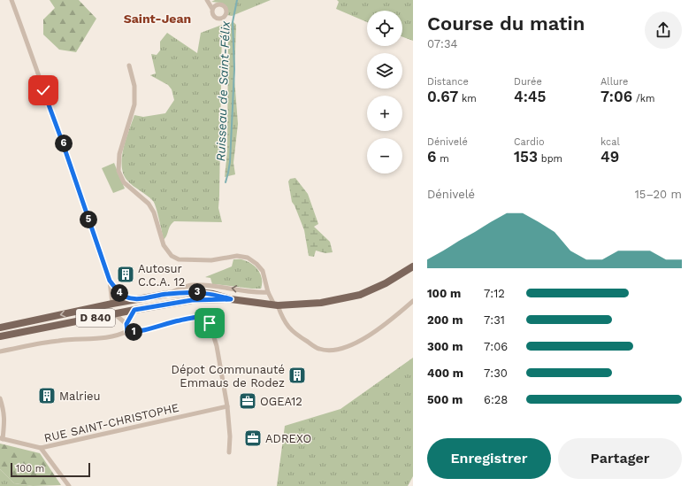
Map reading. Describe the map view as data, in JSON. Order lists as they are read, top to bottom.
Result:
{
  "streets": {
    "main road": ["D 840"],
    "street": ["RUE SAINT-CHRISTOPHE"]
  },
  "districts": ["Saint-Jean"],
  "water": ["Ruisseau de Saint-Félix"],
  "places": {
    "building": ["Autosur C.C.A. 12", "Dépot Communauté Emmaus de Rodez", "Malrieu"],
    "office": ["OGEA12", "ADREXO"]
  },
  "scale_bar": "100 m",
  "page": {
    "heading": ["Course du matin", "07:34"],
    "map_buttons": ["+", "−"],
    "stats": [
      ["Distance", "0.67 km"],
      ["Durée", "4:45"],
      ["Allure", "7:06 /km"],
      ["Dénivelé", "6 m"],
      ["Cardio", "153 bpm"],
      ["kcal", "49"]
    ],
    "pins": [
      "6",
      "5",
      "3",
      "4",
      "1"
    ],
    "chart": ["Dénivelé", "15–20 m"],
    "list": [
      {
        "name": "100 m",
        "note": "7:12"
      },
      {
        "name": "200 m",
        "note": "7:31"
      },
      {
        "name": "300 m",
        "note": "7:06"
      },
      {
        "name": "400 m",
        "note": "7:30"
      },
      {
        "name": "500 m",
        "note": "6:28"
      }
    ],
    "buttons": ["Enregistrer", "Partager"],
    "scale": "100 m"
  }
}
